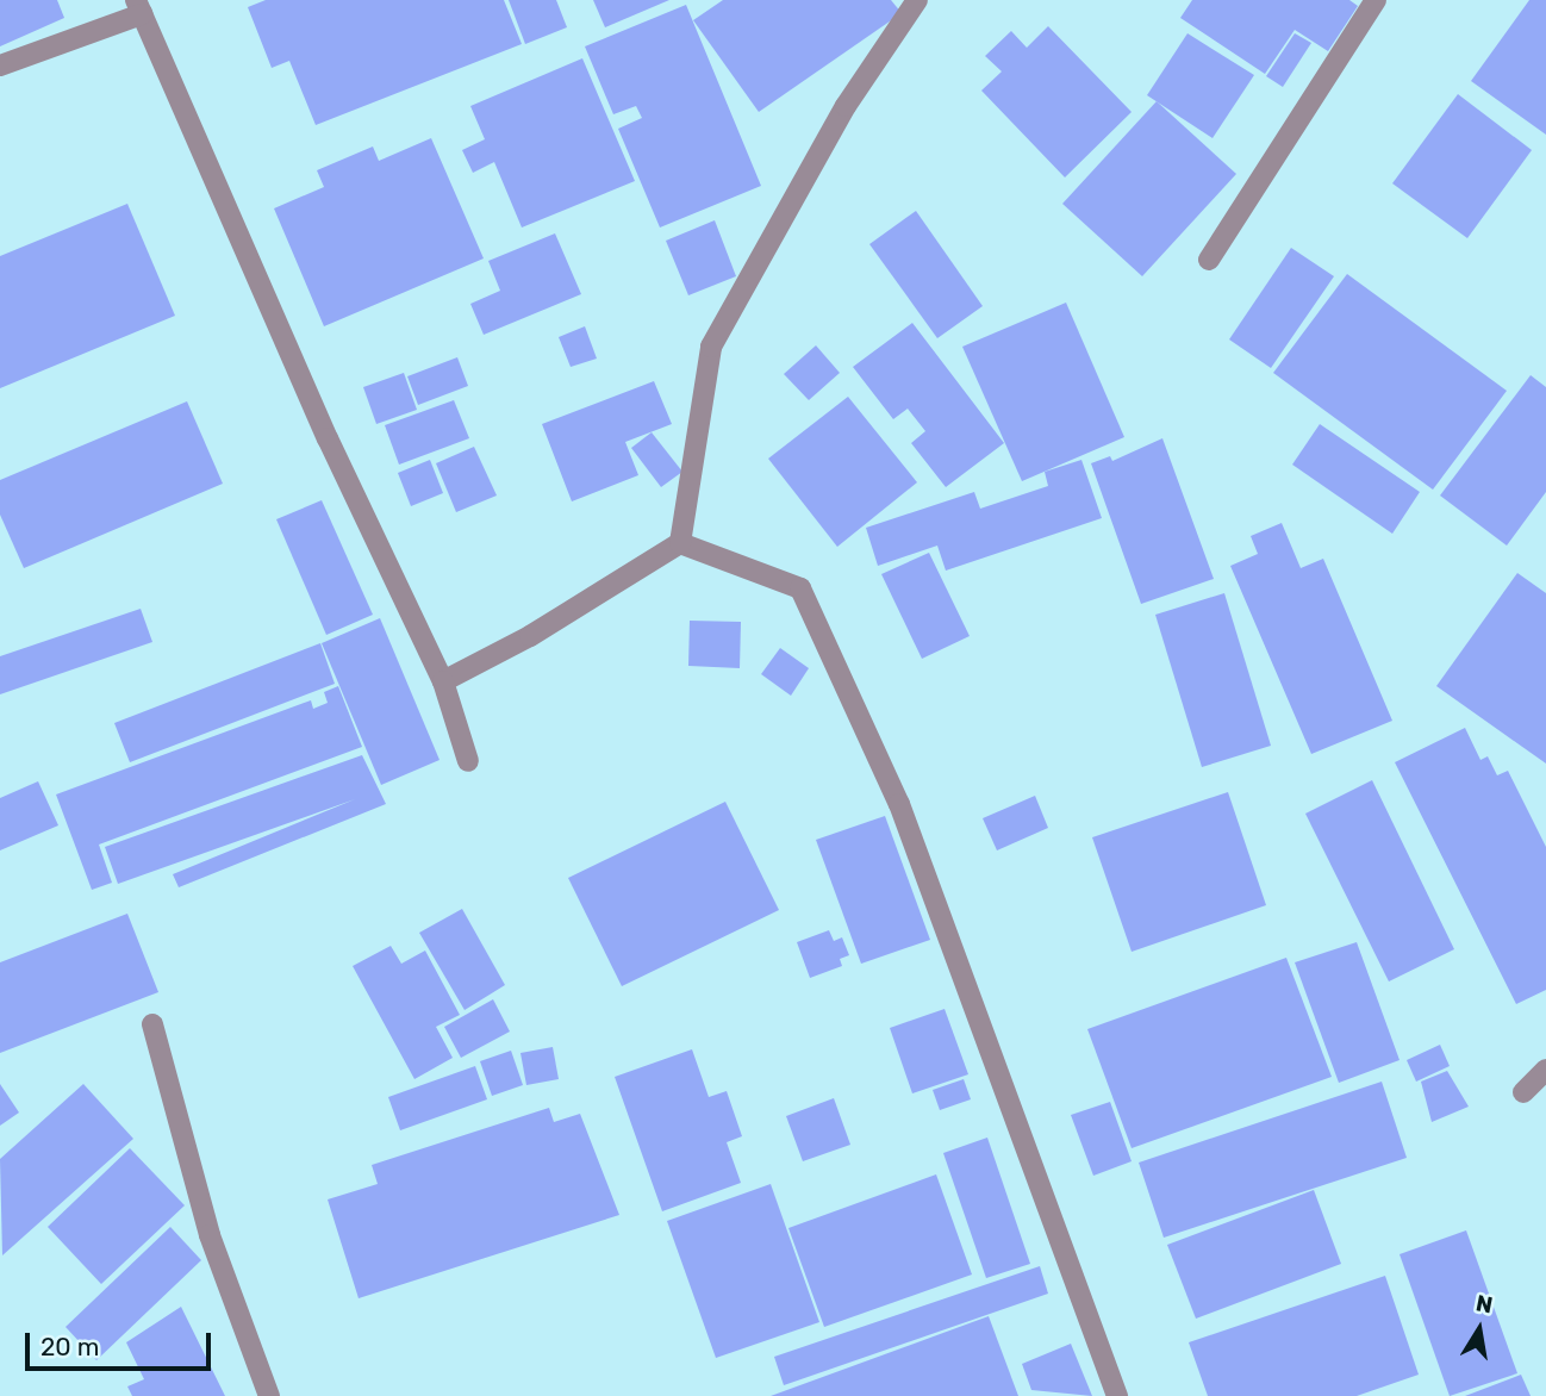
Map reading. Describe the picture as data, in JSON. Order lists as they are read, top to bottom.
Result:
{
  "scale_bar": "20 m",
  "north": "top"
}
